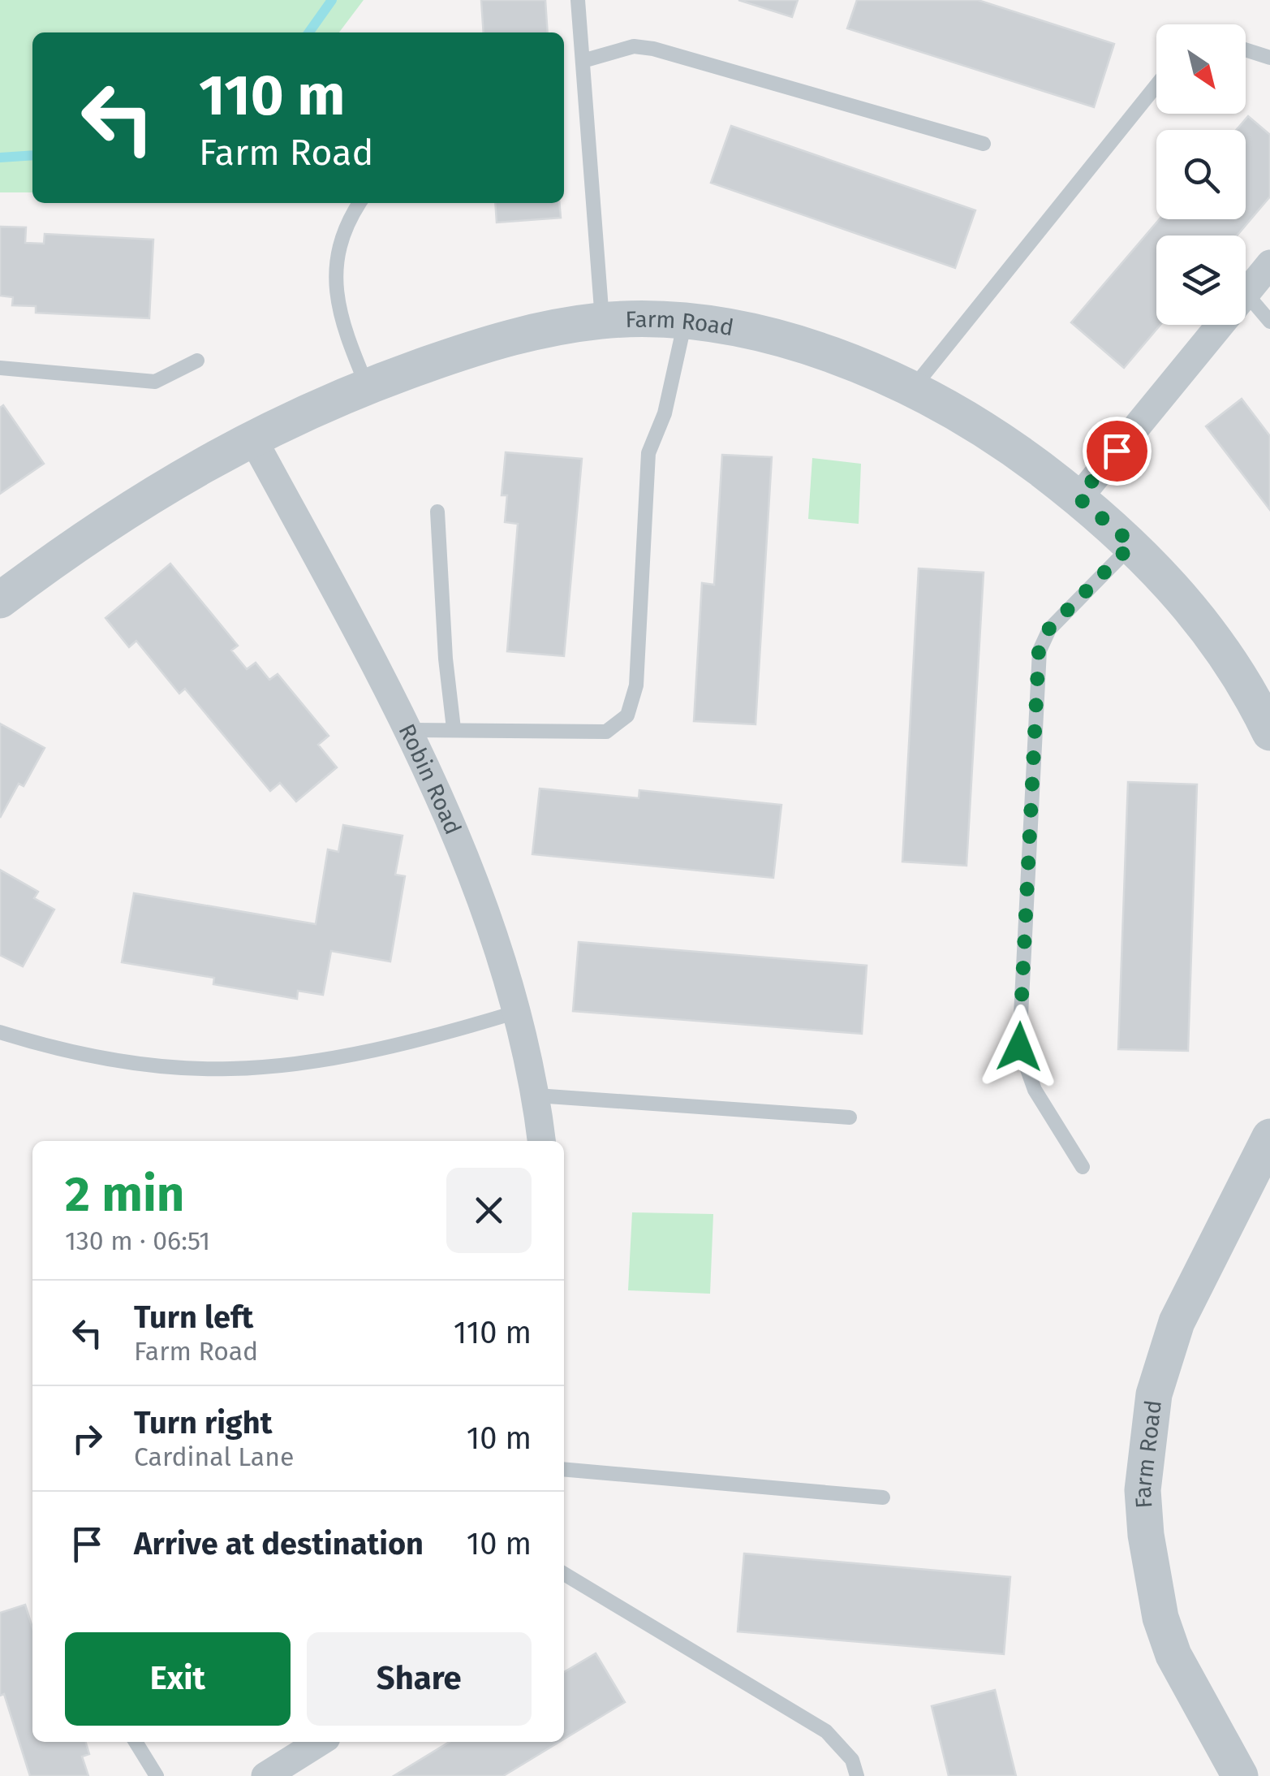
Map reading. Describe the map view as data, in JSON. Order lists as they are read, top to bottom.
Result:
{
  "streets": {
    "street": ["Farm Road", "Robin Road"]
  },
  "crossings": [
    ["Farm Road", "Robin Road"]
  ],
  "north": "bottom right",
  "page": {
    "turn": ["110 m", "Farm Road"],
    "heading": ["2 min", "130 m · 06:51"],
    "list": [
      {
        "name": "Turn left",
        "note": "Farm Road",
        "value": "110 m"
      },
      {
        "name": "Turn right",
        "note": "Cardinal Lane",
        "value": "10 m"
      },
      {
        "name": "Arrive at destination",
        "value": "10 m"
      }
    ],
    "buttons": ["Exit", "Share"]
  }
}
